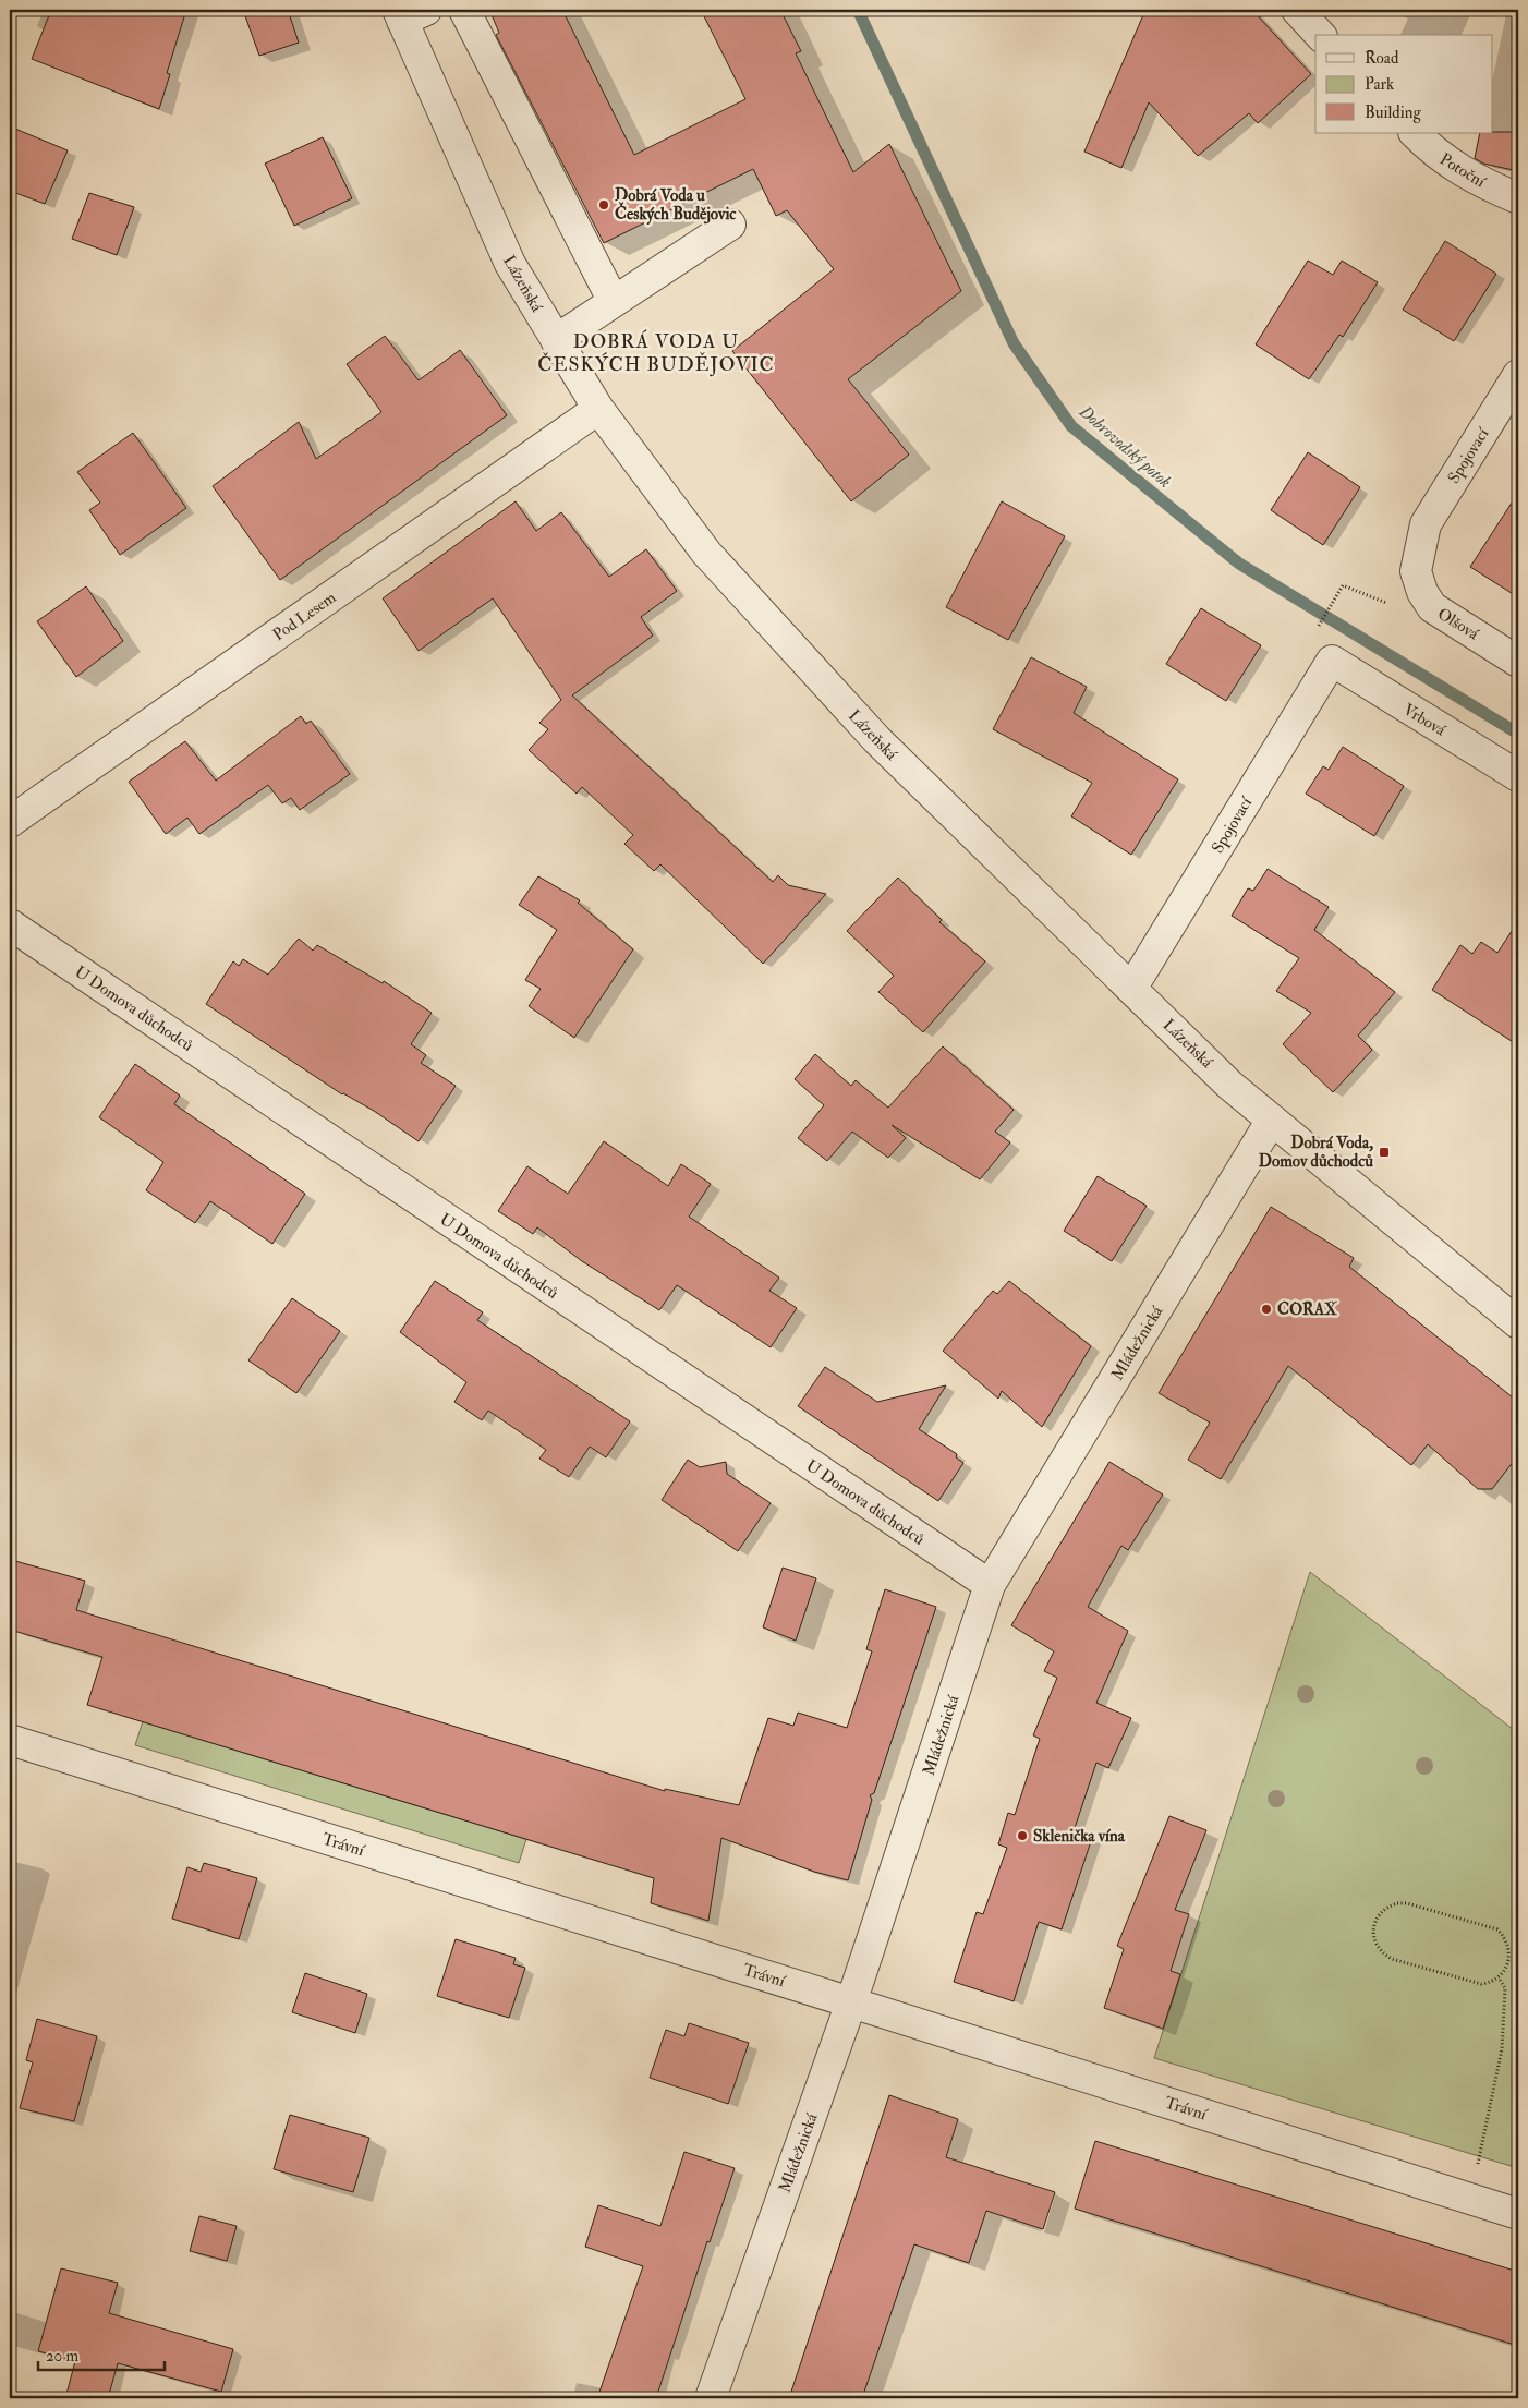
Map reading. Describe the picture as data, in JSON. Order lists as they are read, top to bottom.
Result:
{
  "streets": {
    "street": [
      "Potoční",
      "Lázeňská",
      "Spojovací",
      "Pod Lesem",
      "Olšová",
      "Vrbová",
      "U Domova důchodců",
      "Mládežnická",
      "Trávní"
    ]
  },
  "crossings": [
    ["Lázeňská", "Spojovací"],
    ["Lázeňská", "Pod Lesem"],
    ["Lázeňská", "Mládežnická"],
    ["Spojovací", "Olšová"],
    ["Spojovací", "Vrbová"],
    ["U Domova důchodců", "Mládežnická"],
    ["Mládežnická", "Trávní"]
  ],
  "districts": ["DOBRÁ VODA U ČESKÝCH BUDĚJOVIC"],
  "water": ["Dobrovodský potok"],
  "places": {
    "other": ["Dobrá Voda u Českých Budějovic", "CORAX", "Sklenička vína"],
    "transit": ["Dobrá Voda, Domov důchodců"]
  },
  "legend": ["Road", "Park", "Building"],
  "scale_bar": "20 m"
}
